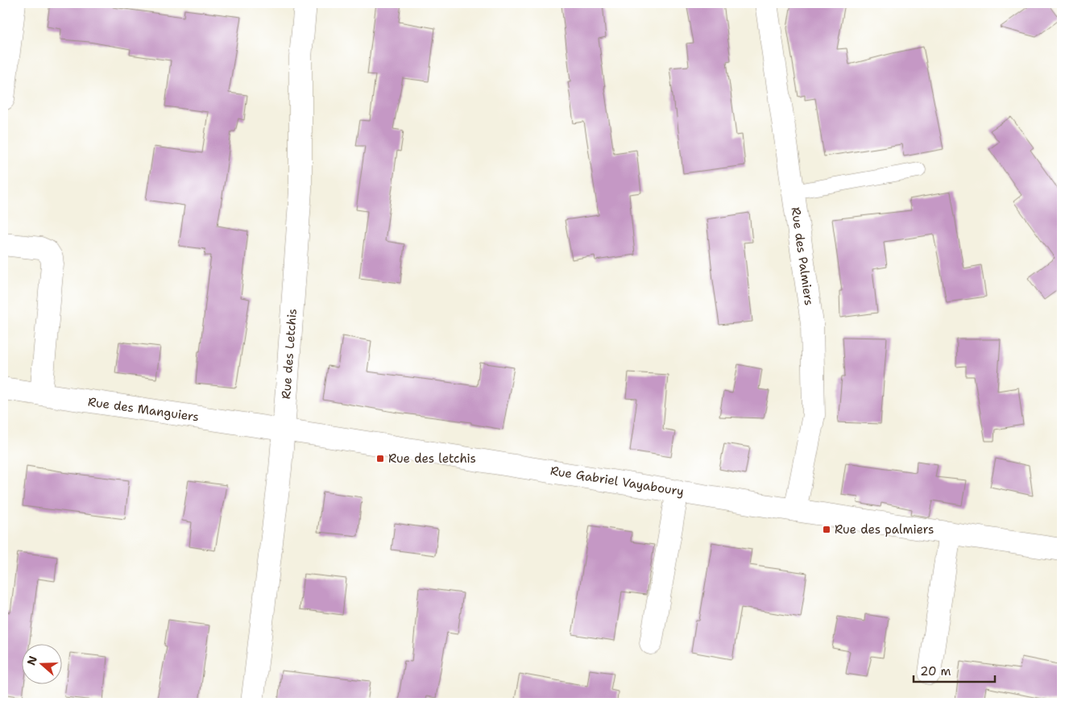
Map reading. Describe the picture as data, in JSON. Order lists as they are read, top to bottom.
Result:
{
  "streets": {
    "street": [
      "Rue des Palmiers",
      "Rue des Letchis",
      "Rue des Manguiers",
      "Rue Gabriel Vayaboury"
    ]
  },
  "crossings": [
    ["Rue des Palmiers", "Rue Gabriel Vayaboury"],
    ["Rue des Letchis", "Rue des Manguiers"],
    ["Rue des Letchis", "Rue Gabriel Vayaboury"],
    ["Rue des Manguiers", "Rue Gabriel Vayaboury"]
  ],
  "places": {
    "transit": ["Rue des letchis", "Rue des palmiers"]
  },
  "scale_bar": "20 m",
  "north": "left"
}
